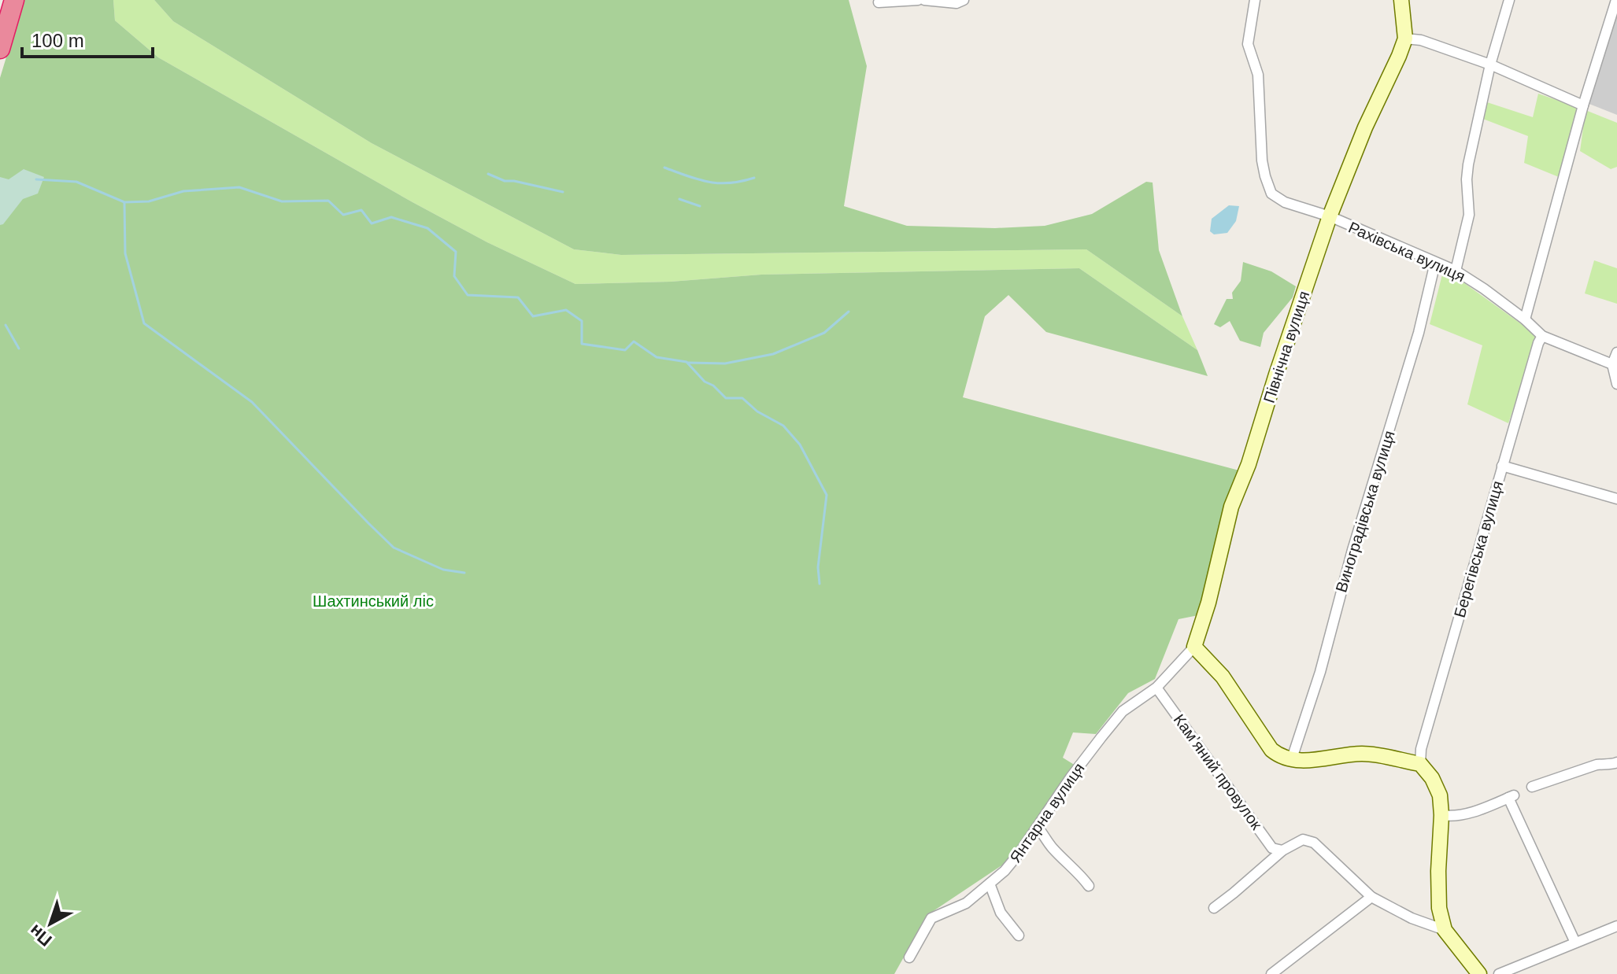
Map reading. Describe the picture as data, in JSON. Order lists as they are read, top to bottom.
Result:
{
  "streets": {
    "street": [
      "Рахівська вулиця",
      "Північна вулиця",
      "Виноградівська вулиця",
      "Берегівська вулиця",
      "Камʼяний провулок",
      "Янтарна вулиця"
    ]
  },
  "crossings": [
    ["Рахівська вулиця", "Північна вулиця"],
    ["Рахівська вулиця", "Виноградівська вулиця"],
    ["Рахівська вулиця", "Берегівська вулиця"],
    ["Північна вулиця", "Камʼяний провулок"],
    ["Північна вулиця", "Янтарна вулиця"],
    ["Камʼяний провулок", "Янтарна вулиця"]
  ],
  "parks": ["Шахтинський ліс"],
  "scale_bar": "100 m",
  "north": "bottom left"
}
